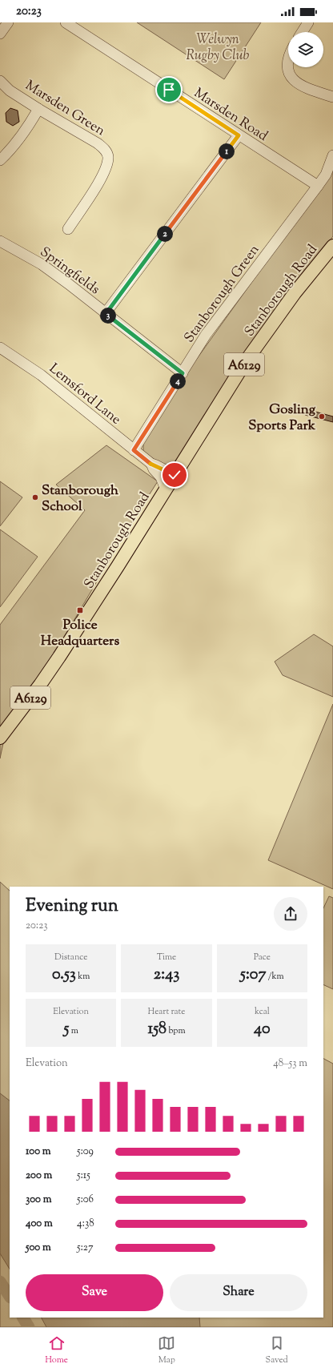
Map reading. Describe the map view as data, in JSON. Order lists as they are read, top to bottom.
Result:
{
  "streets": {
    "main road": ["Stanborough Road", "A6129"],
    "street": [
      "Marsden Green",
      "Marsden Road",
      "Springfields",
      "Stanborough Green",
      "Lemsford Lane"
    ]
  },
  "crossings": [
    ["Marsden Road", "Stanborough Green"],
    ["Springfields", "Stanborough Green"],
    ["Stanborough Road", "Lemsford Lane"],
    ["Stanborough Green", "Lemsford Lane"]
  ],
  "parks": ["Welwyn Rugby Club"],
  "places": {
    "other": ["Gosling Sports Park", "Stanborough School"],
    "transit": ["Police Headquarters"]
  },
  "page": {
    "status": "20:23",
    "pins": [
      "1",
      "2",
      "3",
      "4"
    ],
    "heading": ["Evening run", "20:23"],
    "stats": [
      ["Distance", "0.53 km"],
      ["Time", "2:43"],
      ["Pace", "5:07 /km"],
      ["Elevation", "5 m"],
      ["Heart rate", "158 bpm"],
      ["kcal", "40"]
    ],
    "chart": ["Elevation", "48–53 m"],
    "list": [
      {
        "name": "100 m",
        "note": "5:09"
      },
      {
        "name": "200 m",
        "note": "5:15"
      },
      {
        "name": "300 m",
        "note": "5:06"
      },
      {
        "name": "400 m",
        "note": "4:38"
      },
      {
        "name": "500 m",
        "note": "5:27"
      }
    ],
    "buttons": ["Save", "Share"],
    "tabs": ["Home", "Map", "Saved"]
  }
}
